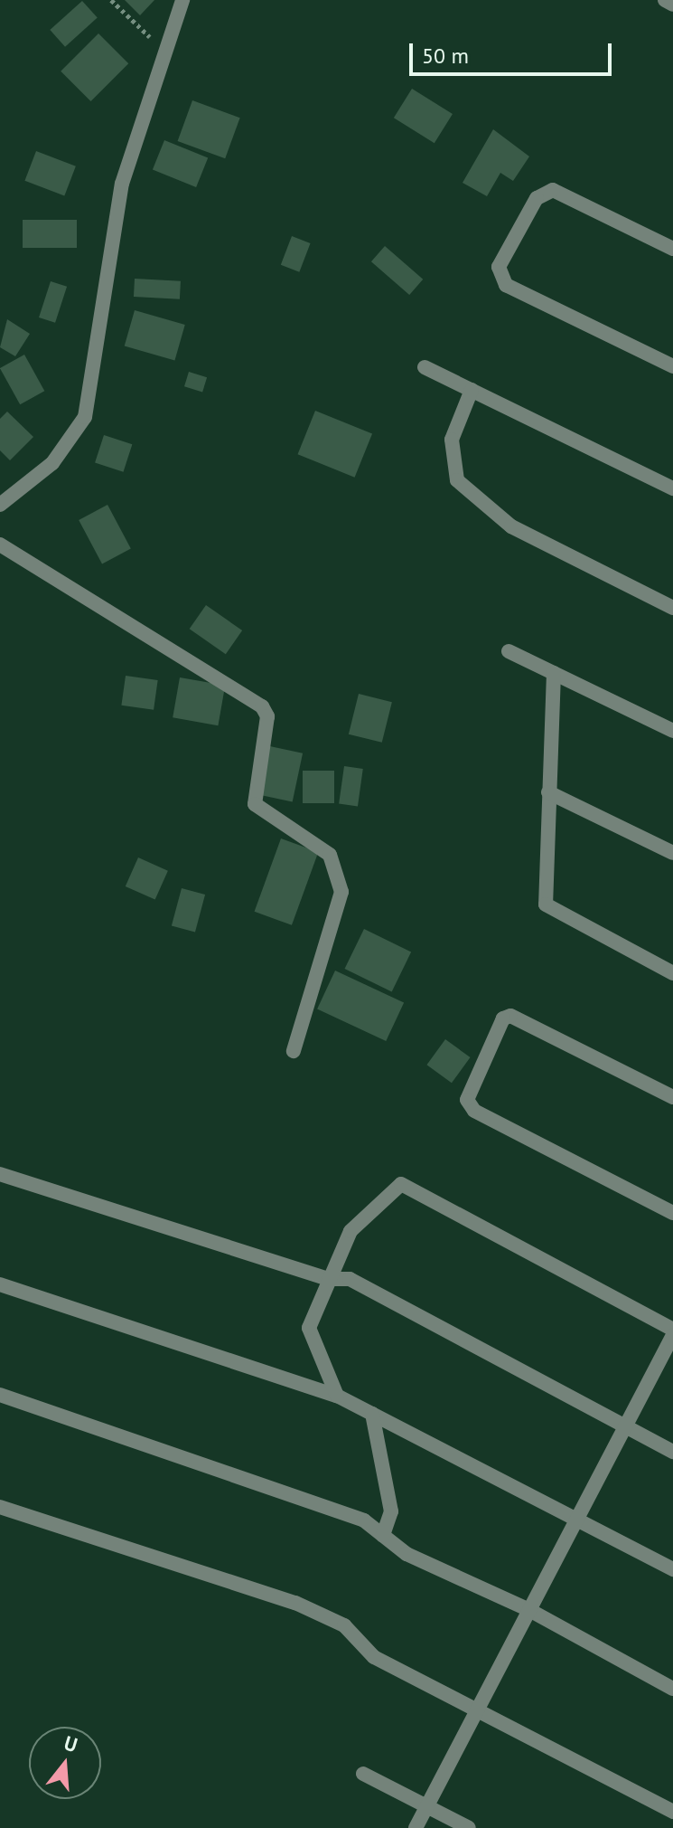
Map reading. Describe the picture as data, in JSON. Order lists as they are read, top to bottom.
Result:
{
  "scale_bar": "50 m",
  "north": "top"
}
